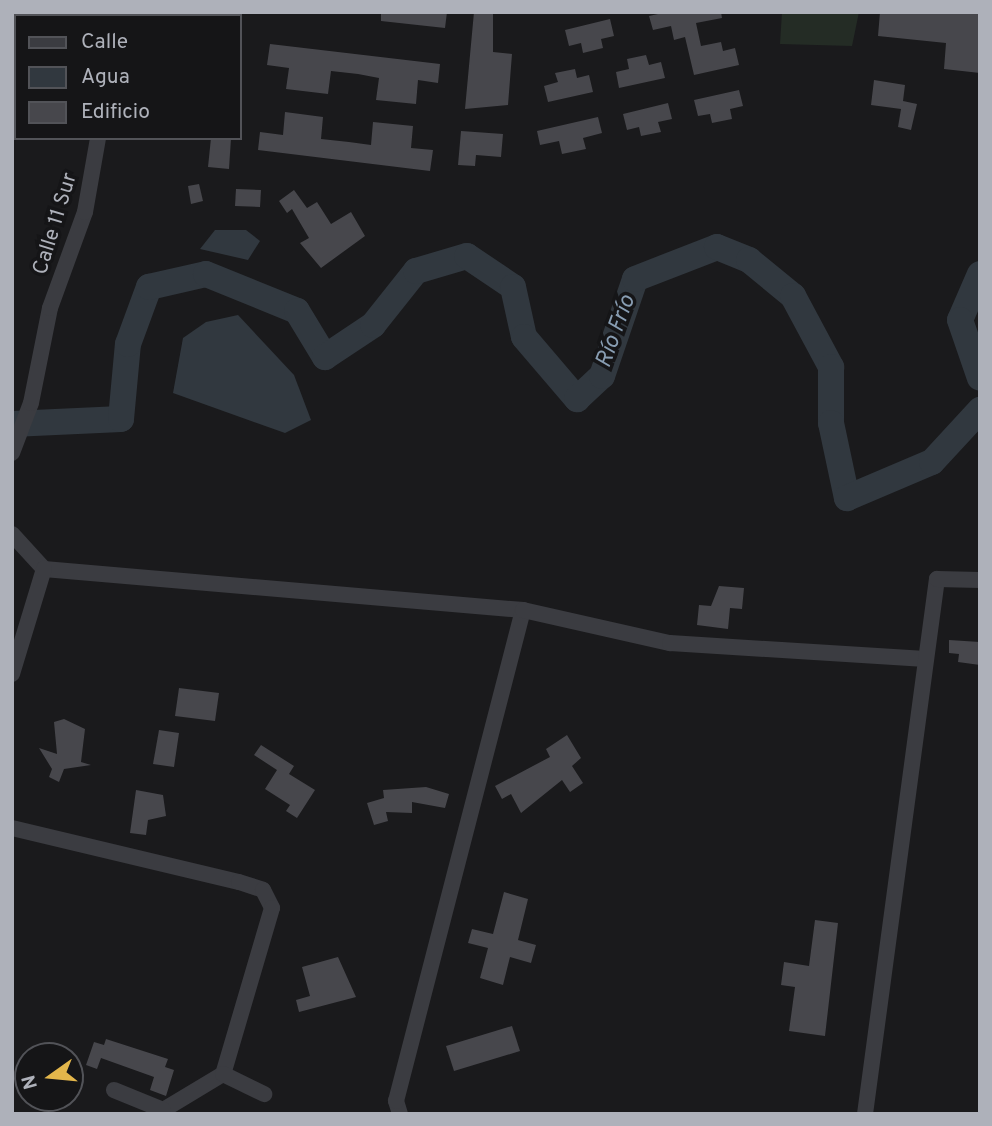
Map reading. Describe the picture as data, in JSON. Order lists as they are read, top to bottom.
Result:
{
  "streets": {
    "street": ["Calle 11 Sur"]
  },
  "water": ["Río Frío"],
  "legend": ["Calle", "Agua", "Edificio"],
  "north": "left"
}
